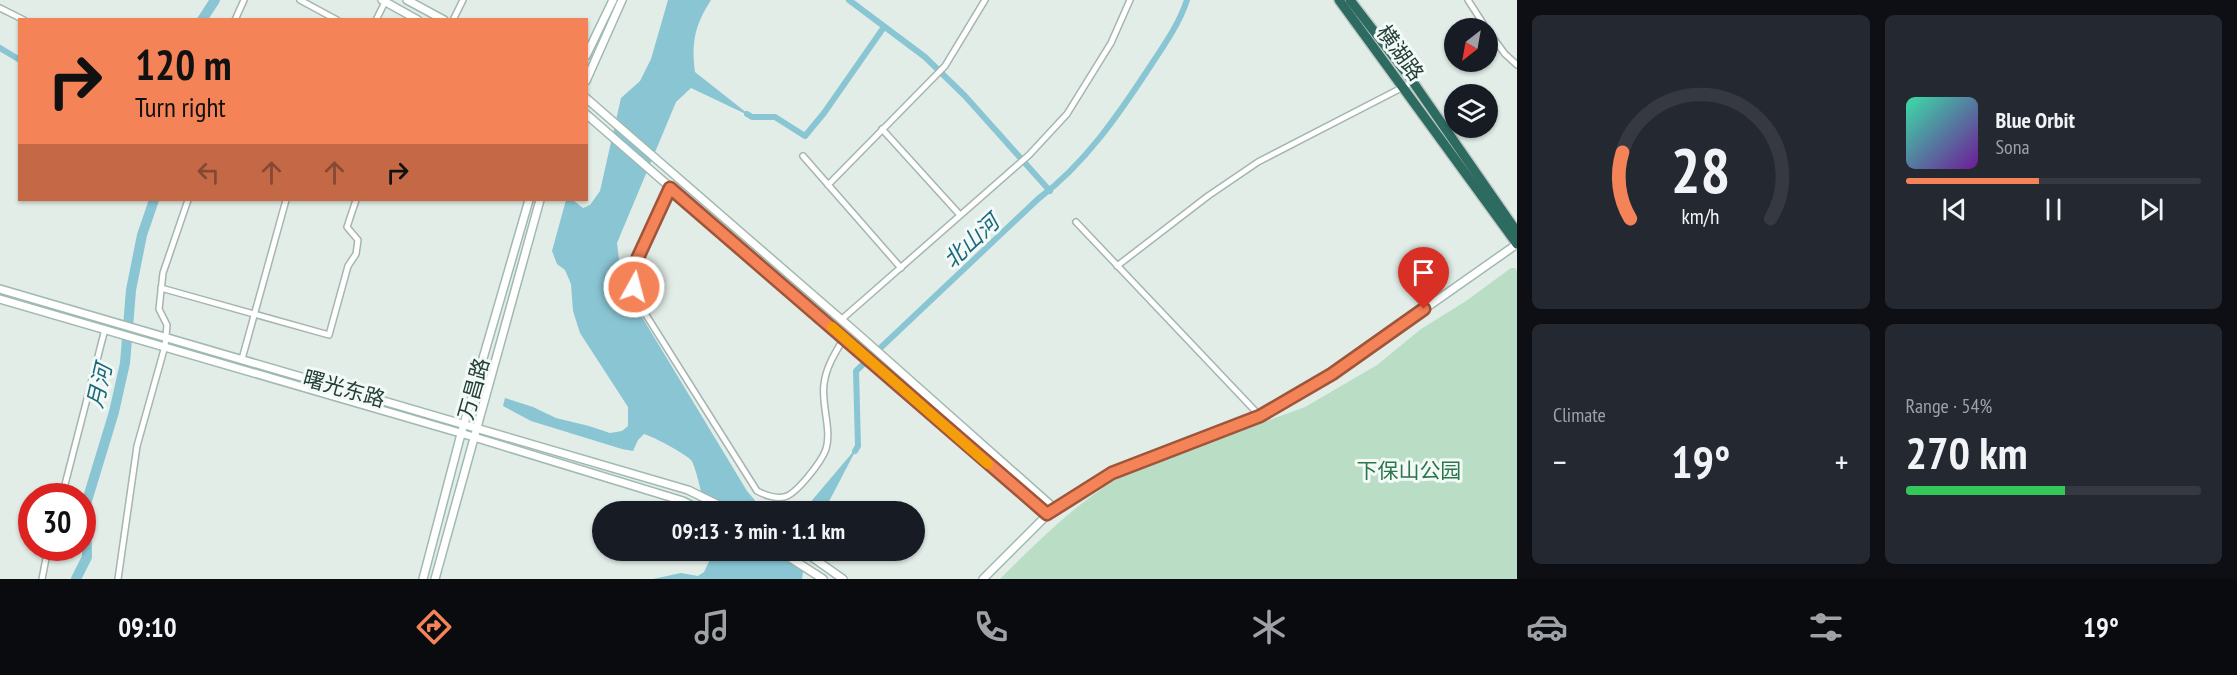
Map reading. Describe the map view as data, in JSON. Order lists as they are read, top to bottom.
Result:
{
  "streets": {
    "highway": ["横湖路"],
    "main road": ["曙光东路", "万昌路"]
  },
  "crossings": [
    ["曙光东路", "万昌路"]
  ],
  "water": ["北山河", "月河"],
  "parks": ["下保山公园"],
  "north": "bottom left",
  "page": {
    "turn": ["120 m", "Turn right"],
    "song": ["Blue Orbit", "Sona"],
    "tile": [
      "Climate",
      ["Range · 54%", "270 km"]
    ],
    "heat": ["−", "19°", "+"],
    "limit": "30",
    "trip": "09:13 · 3 min · 1.1 km",
    "tabs": ["09:10", "19°"],
    "gauge": ["28", "km/h"]
  }
}
